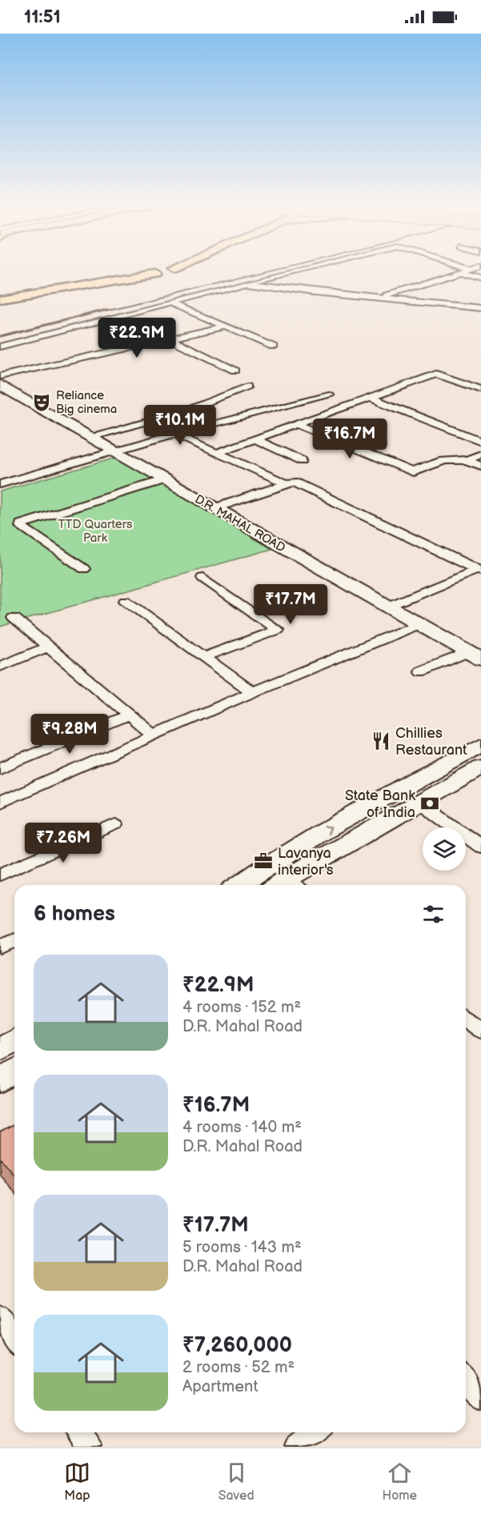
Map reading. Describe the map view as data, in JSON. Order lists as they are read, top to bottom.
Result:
{
  "streets": {
    "street": ["D.R. MAHAL ROAD"]
  },
  "parks": ["TTD Quarters Park"],
  "places": {
    "theatre": ["Reliance Big cinema"],
    "restaurant": ["Chillies Restaurant"],
    "bank": ["State Bank of India"],
    "office": ["Lavanya interior's"]
  },
  "page": {
    "status": "11:51",
    "price": [
      "₹22.9M",
      "₹10.1M",
      "₹16.7M",
      "₹17.7M",
      "₹9.28M",
      "₹7.26M"
    ],
    "heading": "6 homes",
    "list": [
      {
        "name": "₹22.9M",
        "note": "4 rooms · 152 m² · D.R. Mahal Road"
      },
      {
        "name": "₹16.7M",
        "note": "4 rooms · 140 m² · D.R. Mahal Road"
      },
      {
        "name": "₹17.7M",
        "note": "5 rooms · 143 m² · D.R. Mahal Road"
      },
      {
        "name": "₹7,260,000",
        "note": "2 rooms · 52 m² · Apartment"
      }
    ],
    "tabs": ["Map", "Saved", "Home"]
  }
}
